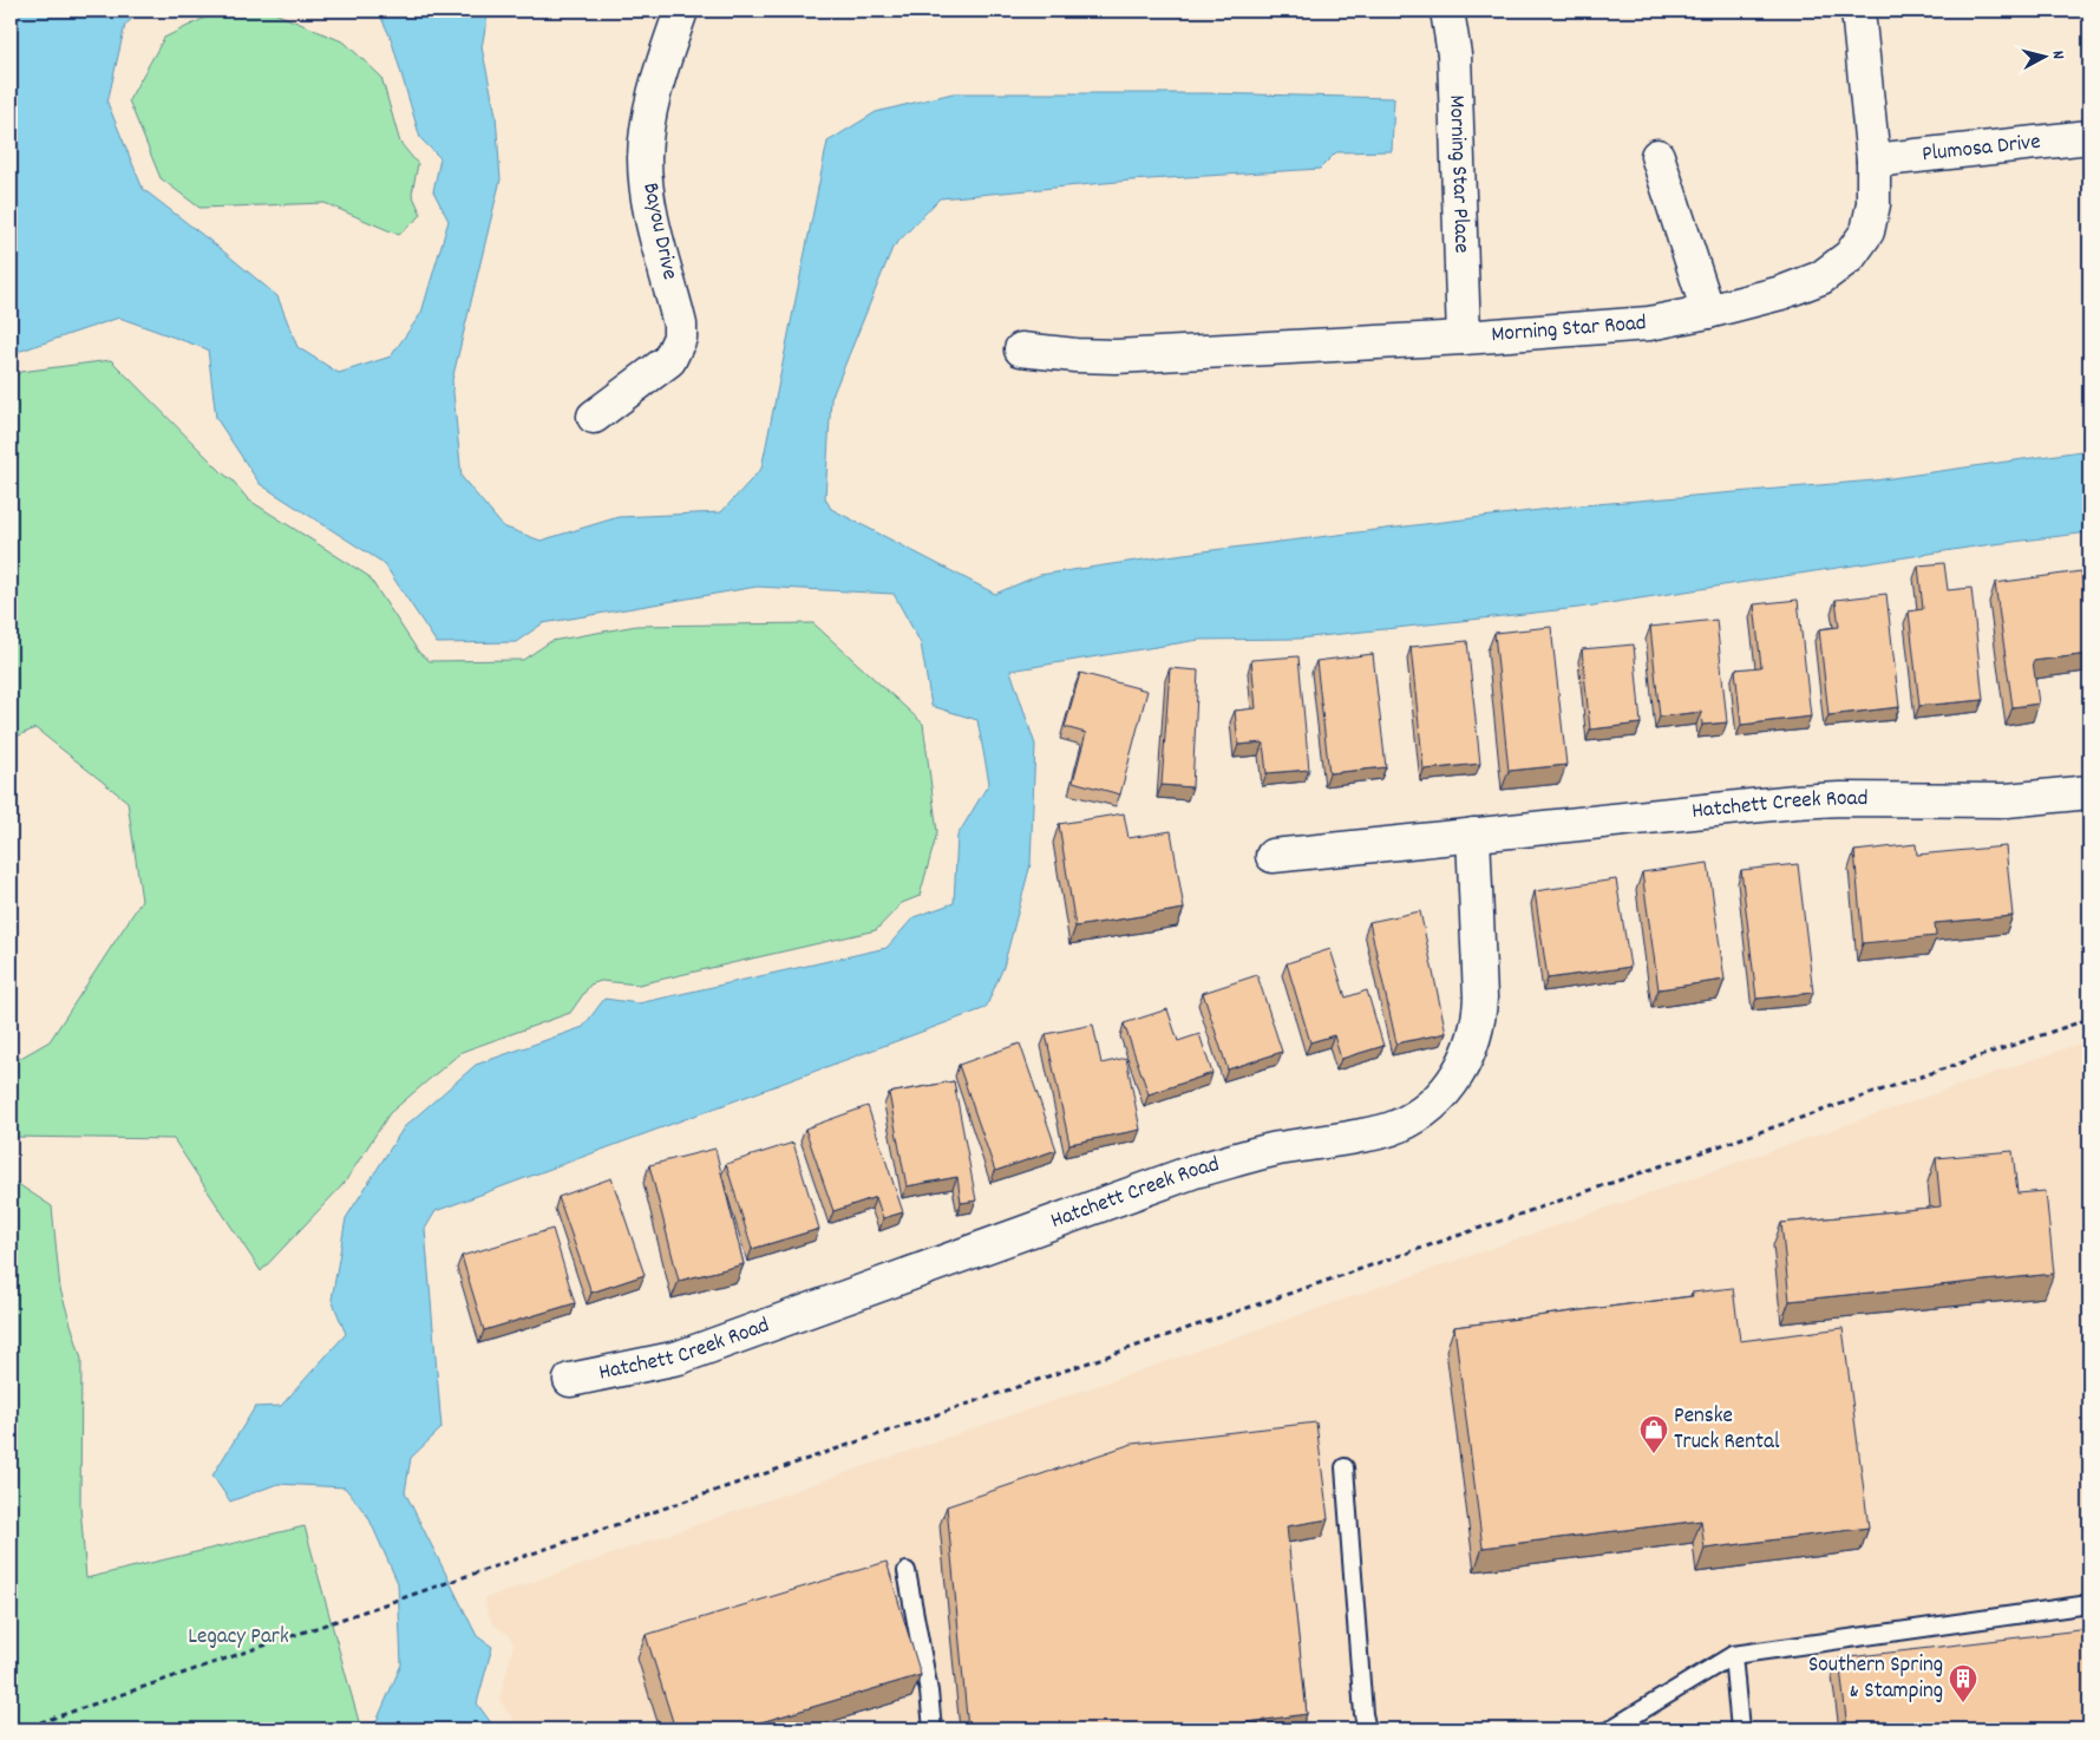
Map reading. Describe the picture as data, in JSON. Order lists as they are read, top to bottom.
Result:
{
  "streets": {
    "street": [
      "Plumosa Drive",
      "Morning Star Place",
      "Bayou Drive",
      "Morning Star Road",
      "Hatchett Creek Road"
    ]
  },
  "crossings": [
    ["Plumosa Drive", "Morning Star Road"],
    ["Morning Star Place", "Morning Star Road"]
  ],
  "parks": ["Legacy Park"],
  "places": {
    "shop": ["Penske Truck Rental"],
    "building": ["Southern Spring & Stamping"]
  },
  "north": "right"
}
